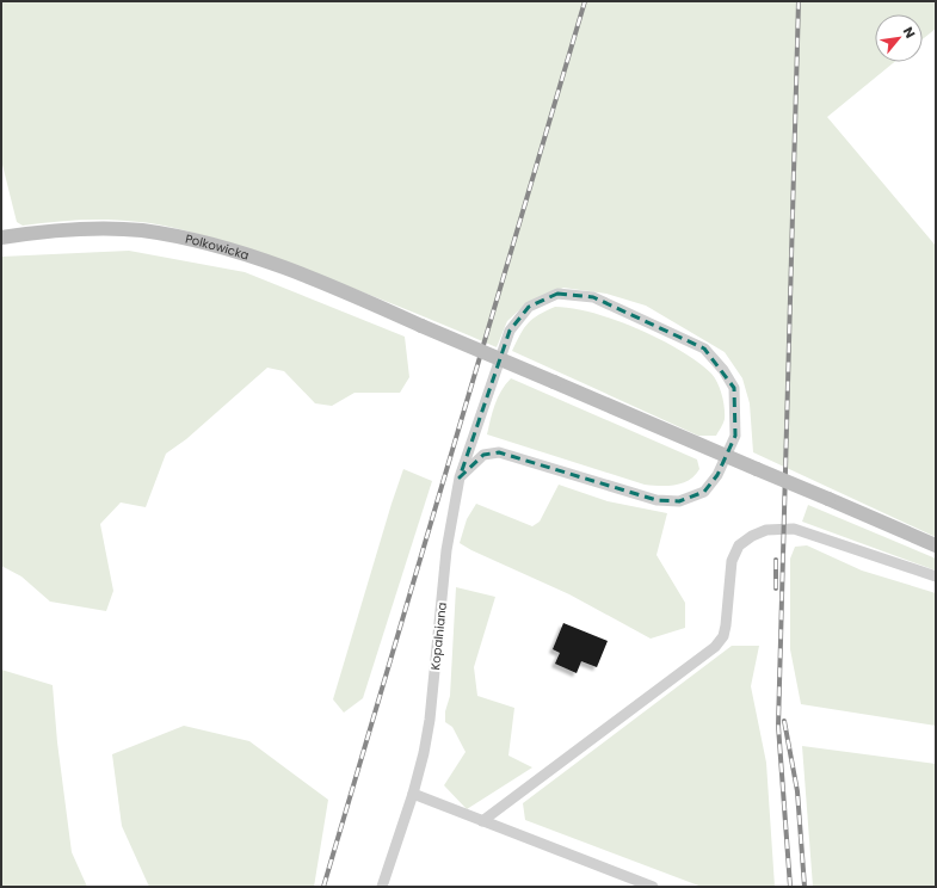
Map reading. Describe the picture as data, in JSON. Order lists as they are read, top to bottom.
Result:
{
  "streets": {
    "main road": ["Polkowicka"],
    "street": ["Kopalniana"]
  },
  "crossings": [
    ["Polkowicka", "Kopalniana"]
  ],
  "north": "top right"
}
